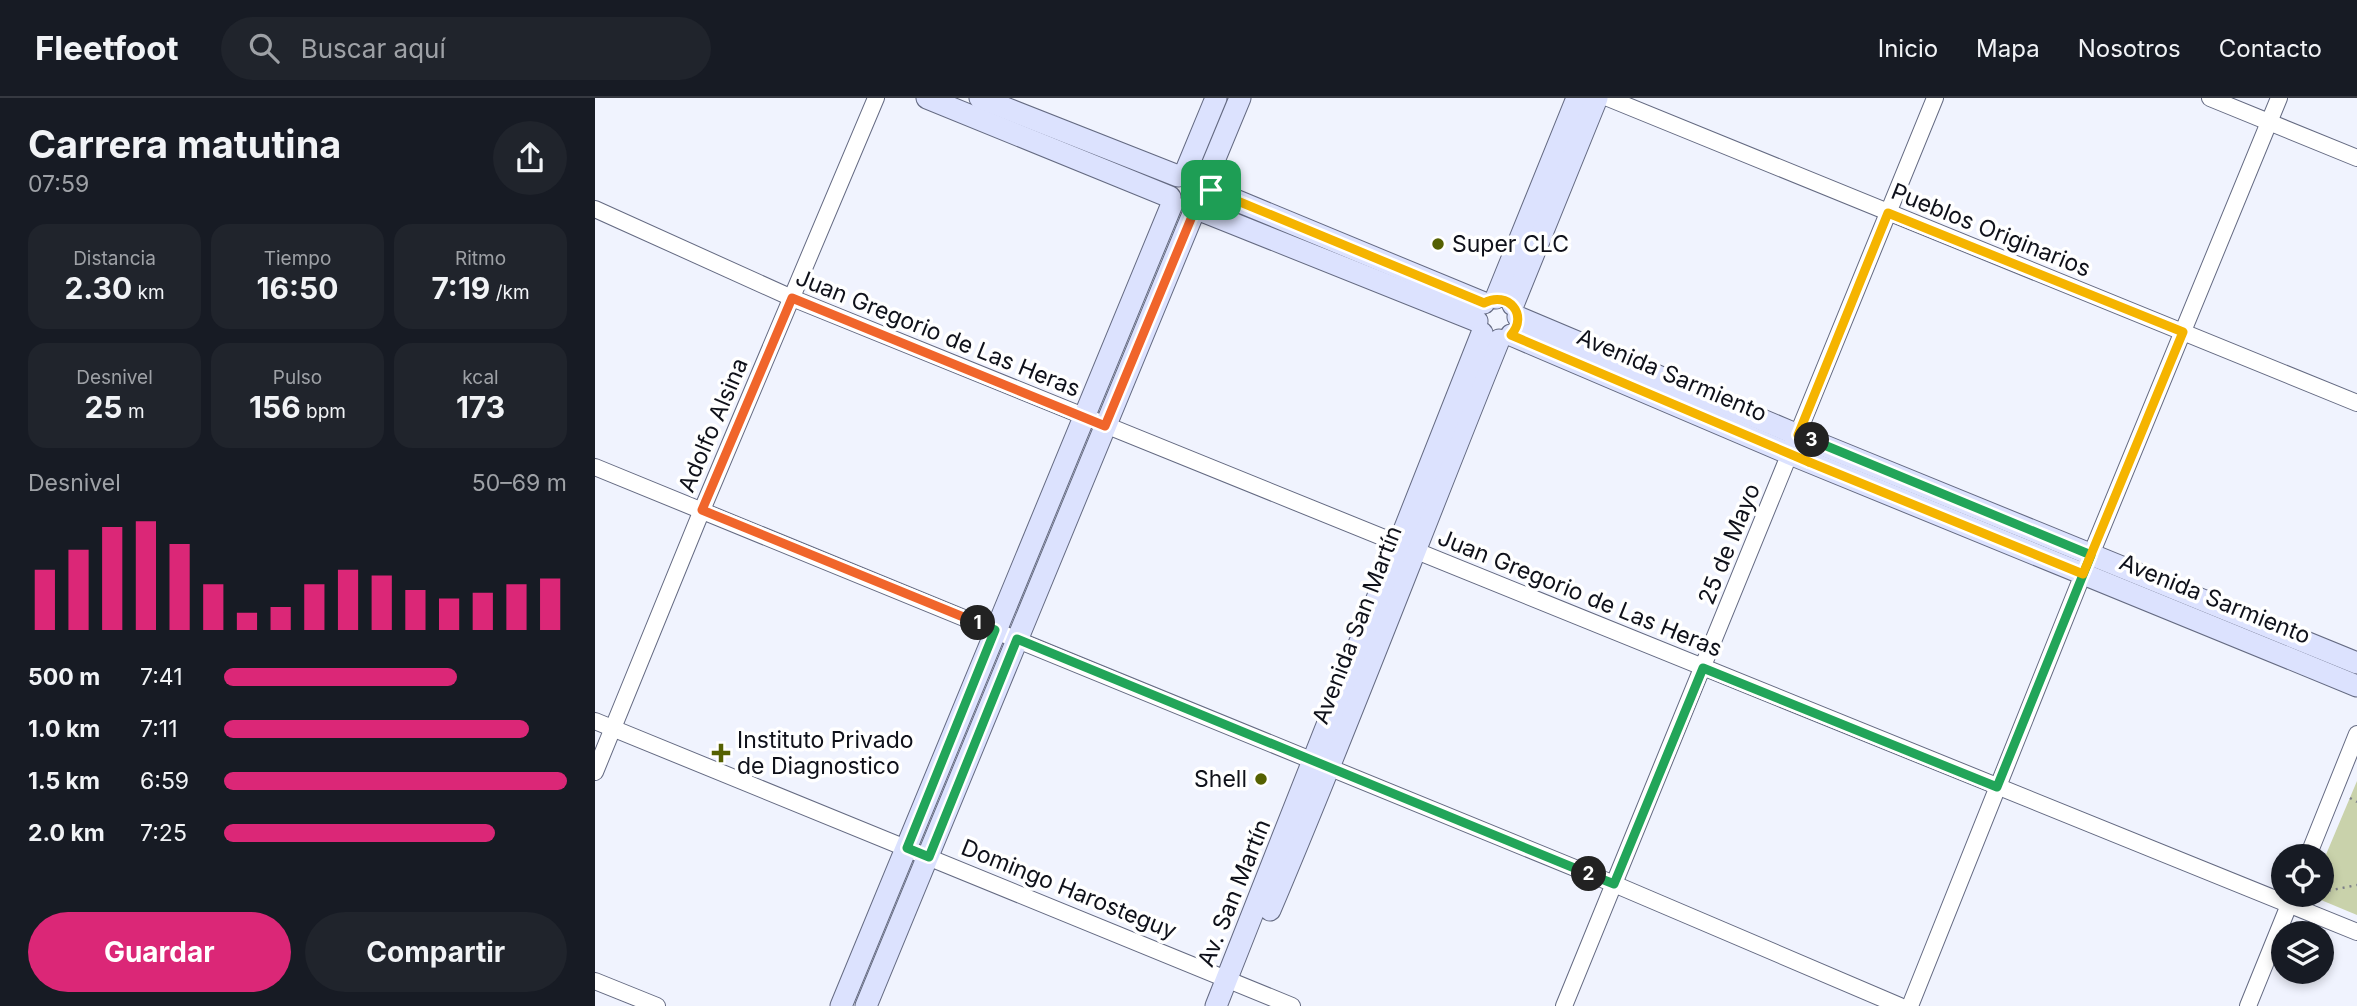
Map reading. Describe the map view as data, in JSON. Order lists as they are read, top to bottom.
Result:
{
  "streets": {
    "main road": ["Avenida Sarmiento", "Avenida San Martín", "Av. San Martín"],
    "street": [
      "Pueblos Originarios",
      "Juan Gregorio de Las Heras",
      "Adolfo Alsina",
      "25 de Mayo",
      "Domingo Harosteguy"
    ]
  },
  "crossings": [
    ["Pueblos Originarios", "25 de Mayo"],
    ["Juan Gregorio de Las Heras", "Adolfo Alsina"],
    ["Juan Gregorio de Las Heras", "25 de Mayo"],
    ["Juan Gregorio de Las Heras", "Avenida San Martín"],
    ["Avenida Sarmiento", "25 de Mayo"],
    ["Avenida Sarmiento", "Avenida San Martín"],
    ["Adolfo Alsina", "Domingo Harosteguy"],
    ["Avenida San Martín", "Domingo Harosteguy"],
    ["Avenida San Martín", "Av. San Martín"],
    ["Domingo Harosteguy", "Av. San Martín"]
  ],
  "places": {
    "other": ["Super CLC", "Shell"],
    "health": ["Instituto Privado de Diagnostico"]
  },
  "page": {
    "header": "Fleetfoot",
    "search": "Buscar aquí",
    "nav": [
      "Inicio",
      "Mapa",
      "Nosotros",
      "Contacto"
    ],
    "heading": ["Carrera matutina", "07:59"],
    "stats": [
      ["Distancia", "2.30 km"],
      ["Tiempo", "16:50"],
      ["Ritmo", "7:19 /km"],
      ["Desnivel", "25 m"],
      ["Pulso", "156 bpm"],
      ["kcal", "173"]
    ],
    "pins": ["3", "1", "2"],
    "chart": ["Desnivel", "50–69 m"],
    "list": [
      {
        "name": "500 m",
        "note": "7:41"
      },
      {
        "name": "1.0 km",
        "note": "7:11"
      },
      {
        "name": "1.5 km",
        "note": "6:59"
      },
      {
        "name": "2.0 km",
        "note": "7:25"
      }
    ],
    "buttons": ["Guardar", "Compartir"]
  }
}
